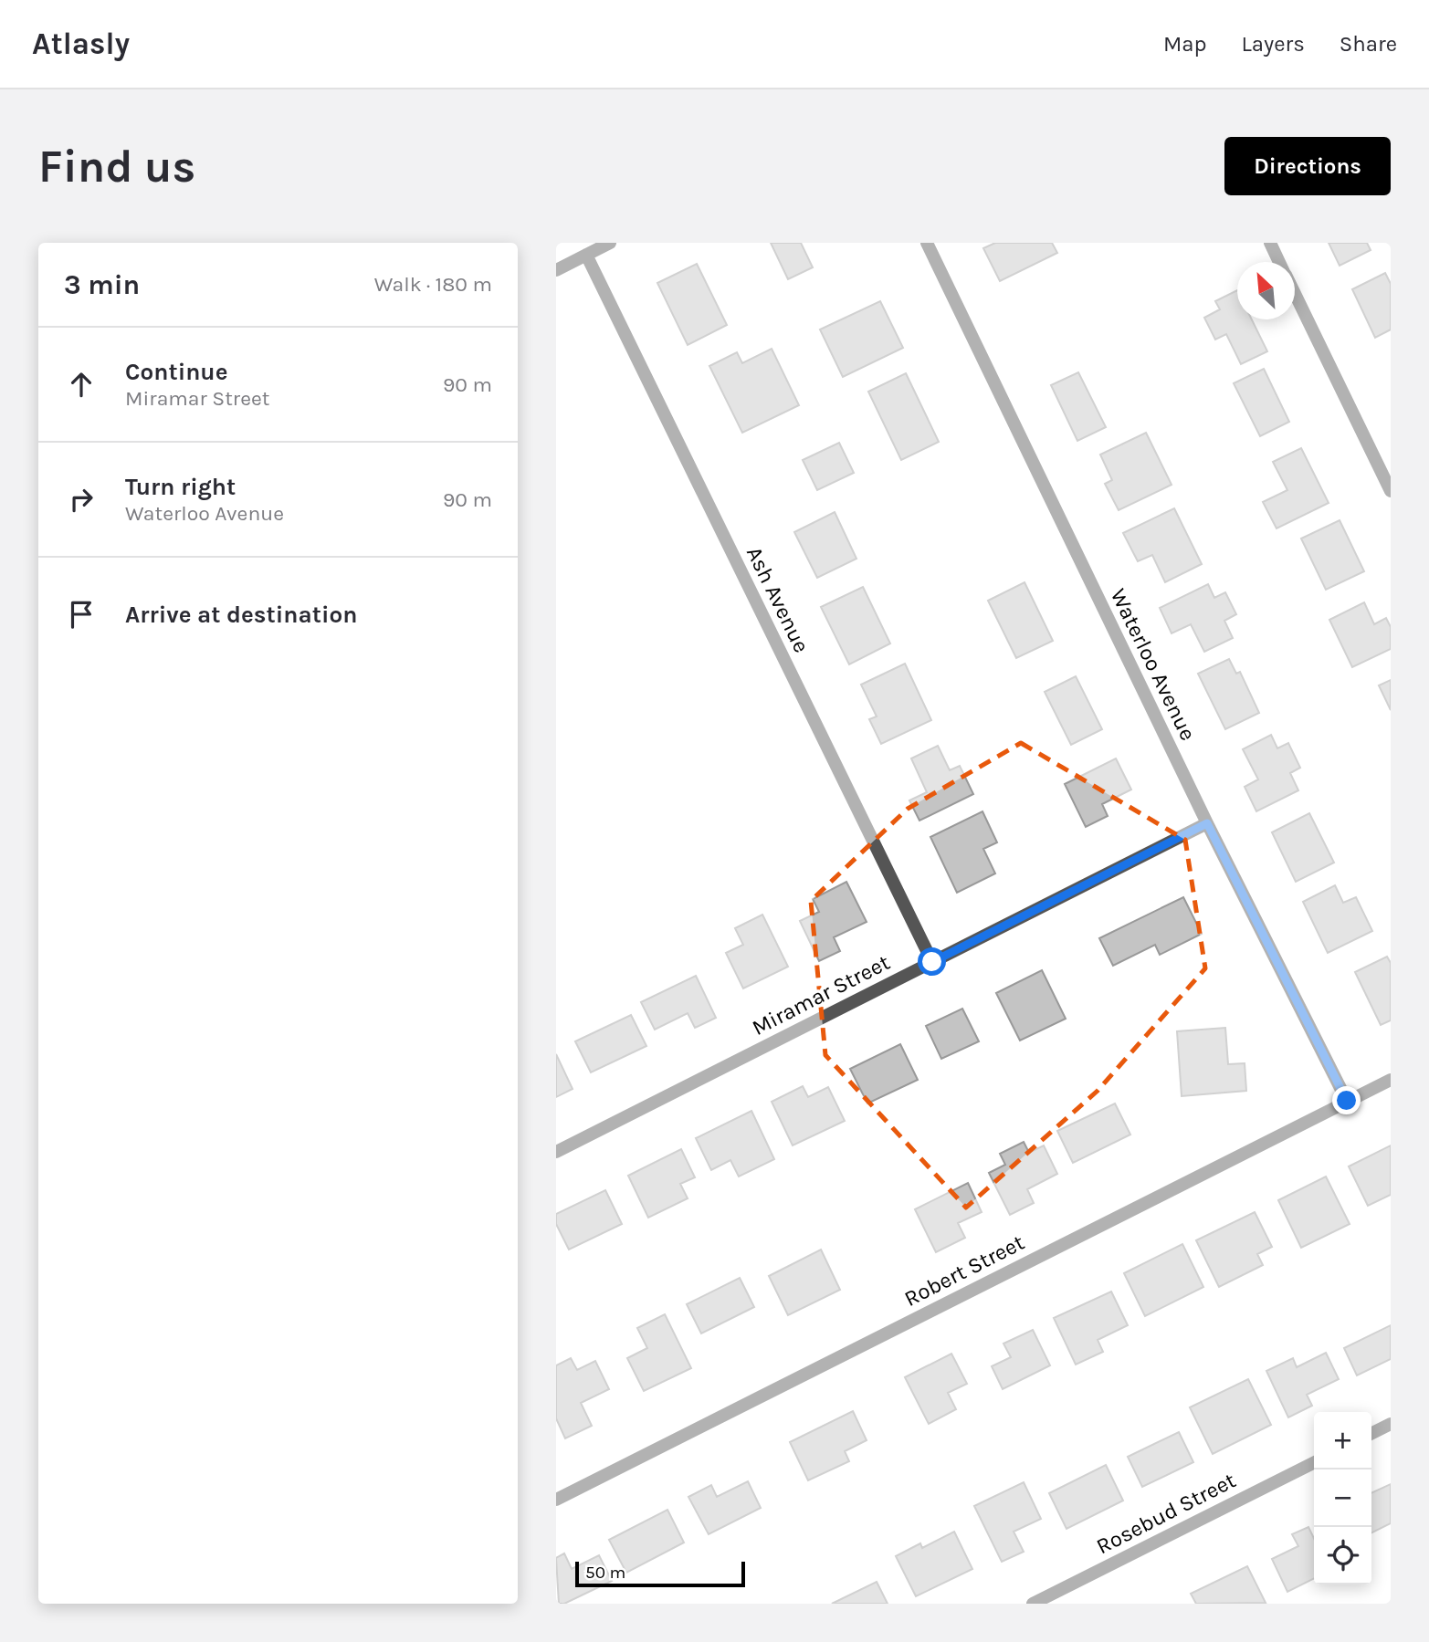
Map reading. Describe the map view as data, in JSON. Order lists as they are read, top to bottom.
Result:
{
  "streets": {
    "street": [
      "Ash Avenue",
      "Waterloo Avenue",
      "Miramar Street",
      "Robert Street",
      "Rosebud Street"
    ]
  },
  "crossings": [
    ["Ash Avenue", "Miramar Street"],
    ["Waterloo Avenue", "Miramar Street"],
    ["Waterloo Avenue", "Robert Street"]
  ],
  "scale_bar": "50 m",
  "north": "top left",
  "page": {
    "header": "Atlasly",
    "nav": ["Map", "Layers", "Share"],
    "buttons": "Directions",
    "title": "Find us",
    "heading": ["3 min", "Walk · 180 m"],
    "list": [
      ["Continue", "Miramar Street", "90 m"],
      ["Turn right", "Waterloo Avenue", "90 m"],
      "Arrive at destination"
    ],
    "map_buttons": ["+", "−"],
    "scale": "50 m"
  }
}
